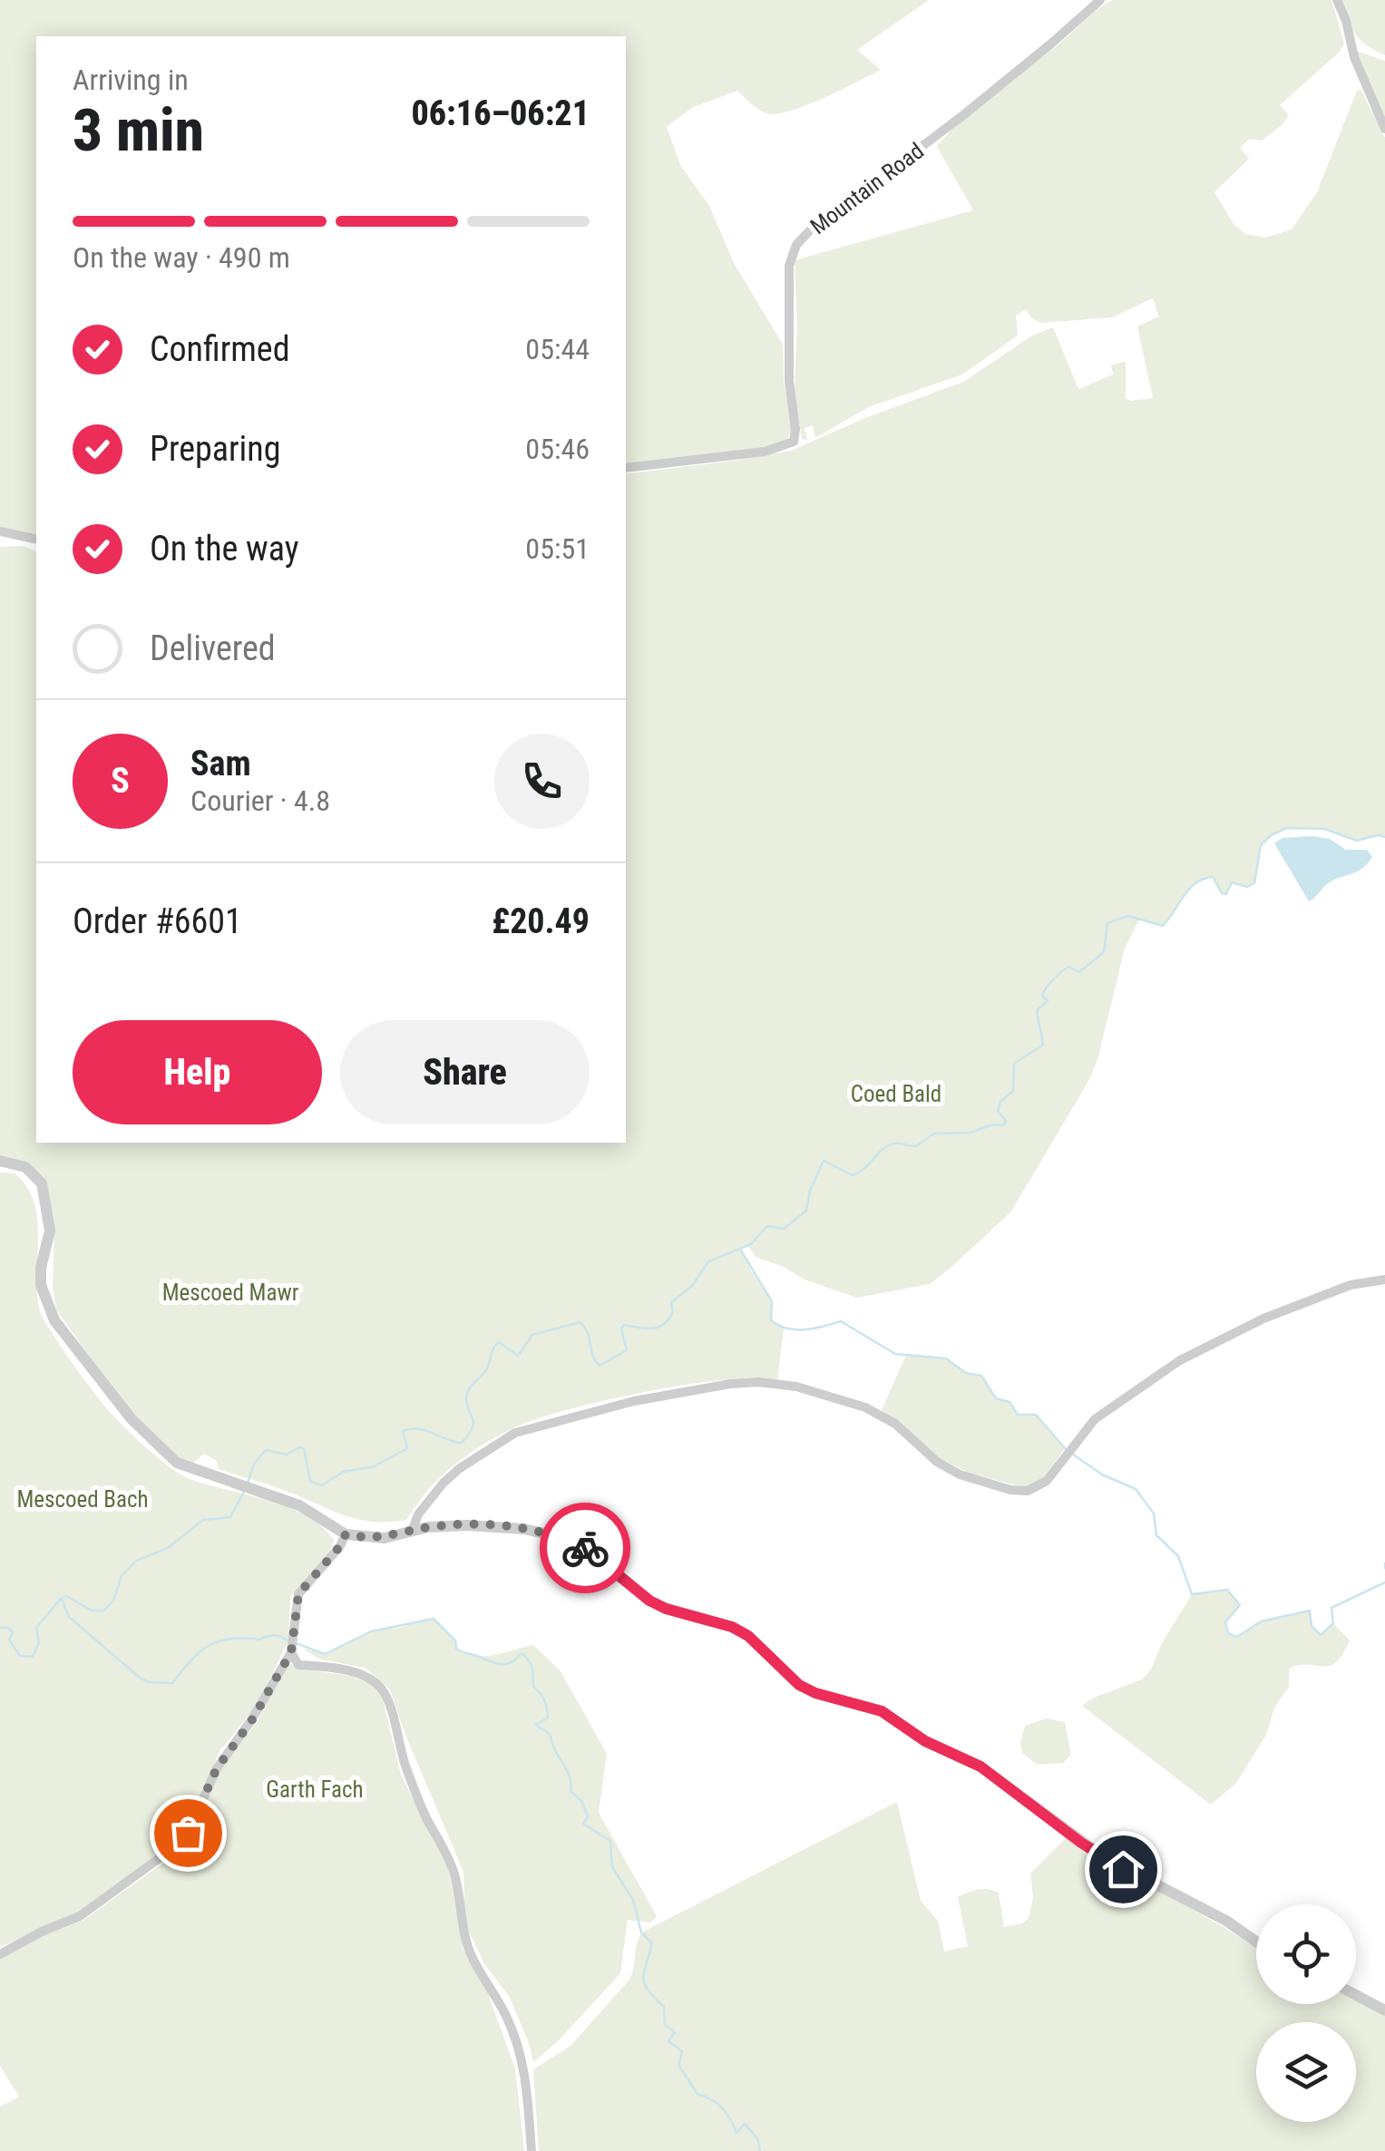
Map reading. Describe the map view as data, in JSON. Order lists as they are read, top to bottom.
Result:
{
  "streets": {
    "street": ["Mountain Road"]
  },
  "parks": [
    "Coed Bald",
    "Mescoed Mawr",
    "Mescoed Bach",
    "Garth Fach"
  ],
  "page": {
    "heading": ["3 min", "Arriving in", "06:16–06:21"],
    "panel": [
      "Sam",
      "Courier · 4.8",
      "Order #6601",
      "£20.49"
    ],
    "bar": "On the way · 490 m",
    "list": [
      ["Confirmed", "05:44"],
      ["Preparing", "05:46"],
      ["On the way", "05:51"],
      "Delivered"
    ],
    "round": "S",
    "buttons": ["Help", "Share"]
  }
}
